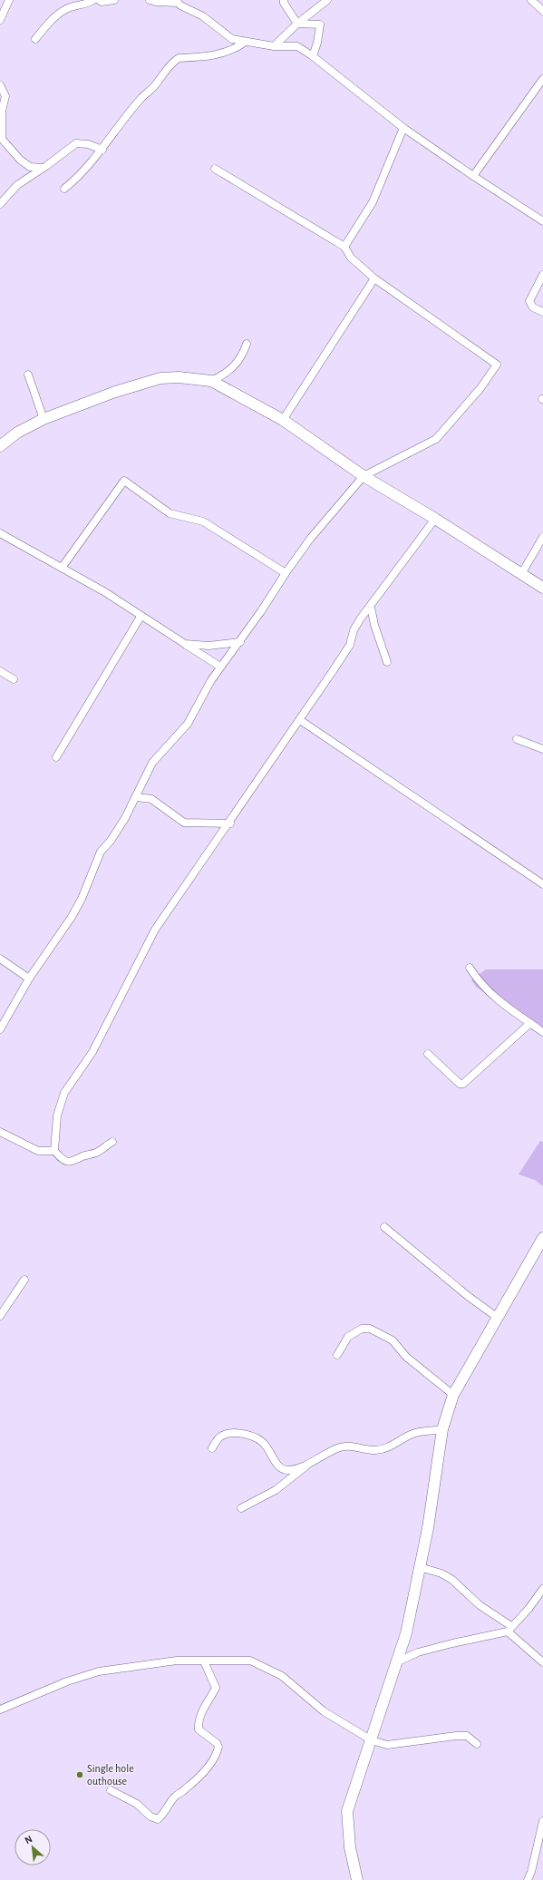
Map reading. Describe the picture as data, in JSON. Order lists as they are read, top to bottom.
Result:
{
  "places": ["Single hole outhouse"],
  "north": "top left"
}
